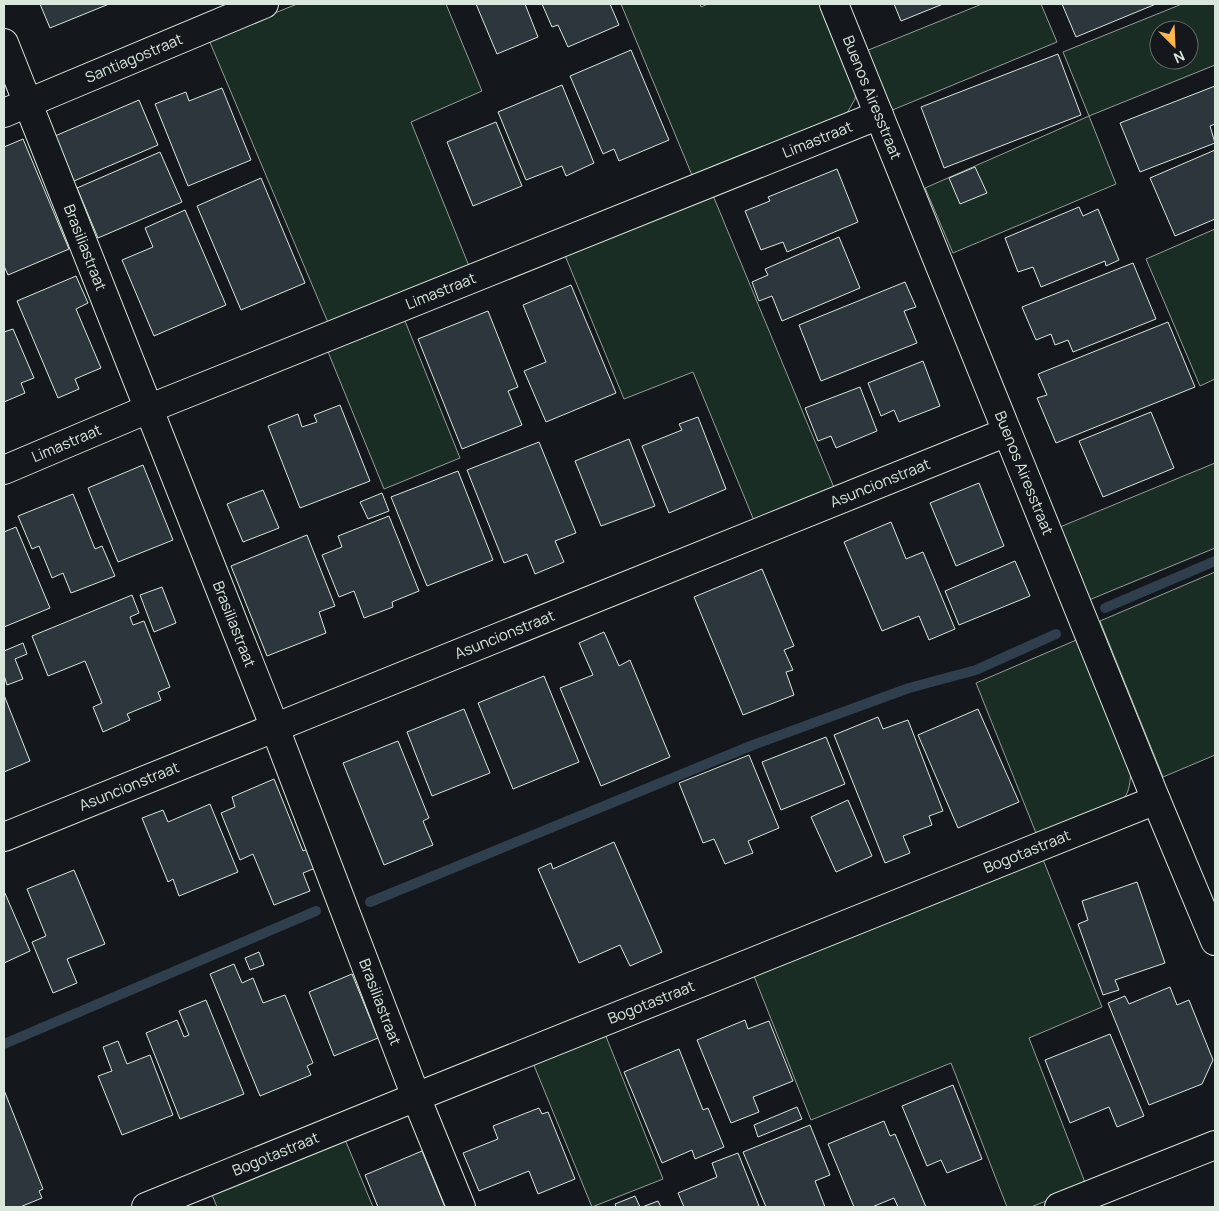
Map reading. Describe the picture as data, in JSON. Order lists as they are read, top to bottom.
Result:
{
  "streets": {
    "street": [
      "Santiagostraat",
      "Buenos Airesstraat",
      "Limastraat",
      "Brasiliastraat",
      "Asuncionstraat",
      "Bogotastraat"
    ]
  },
  "crossings": [
    ["Santiagostraat", "Brasiliastraat"],
    ["Buenos Airesstraat", "Limastraat"],
    ["Buenos Airesstraat", "Asuncionstraat"],
    ["Buenos Airesstraat", "Bogotastraat"],
    ["Limastraat", "Brasiliastraat"],
    ["Brasiliastraat", "Asuncionstraat"],
    ["Brasiliastraat", "Bogotastraat"]
  ],
  "north": "bottom right"
}
